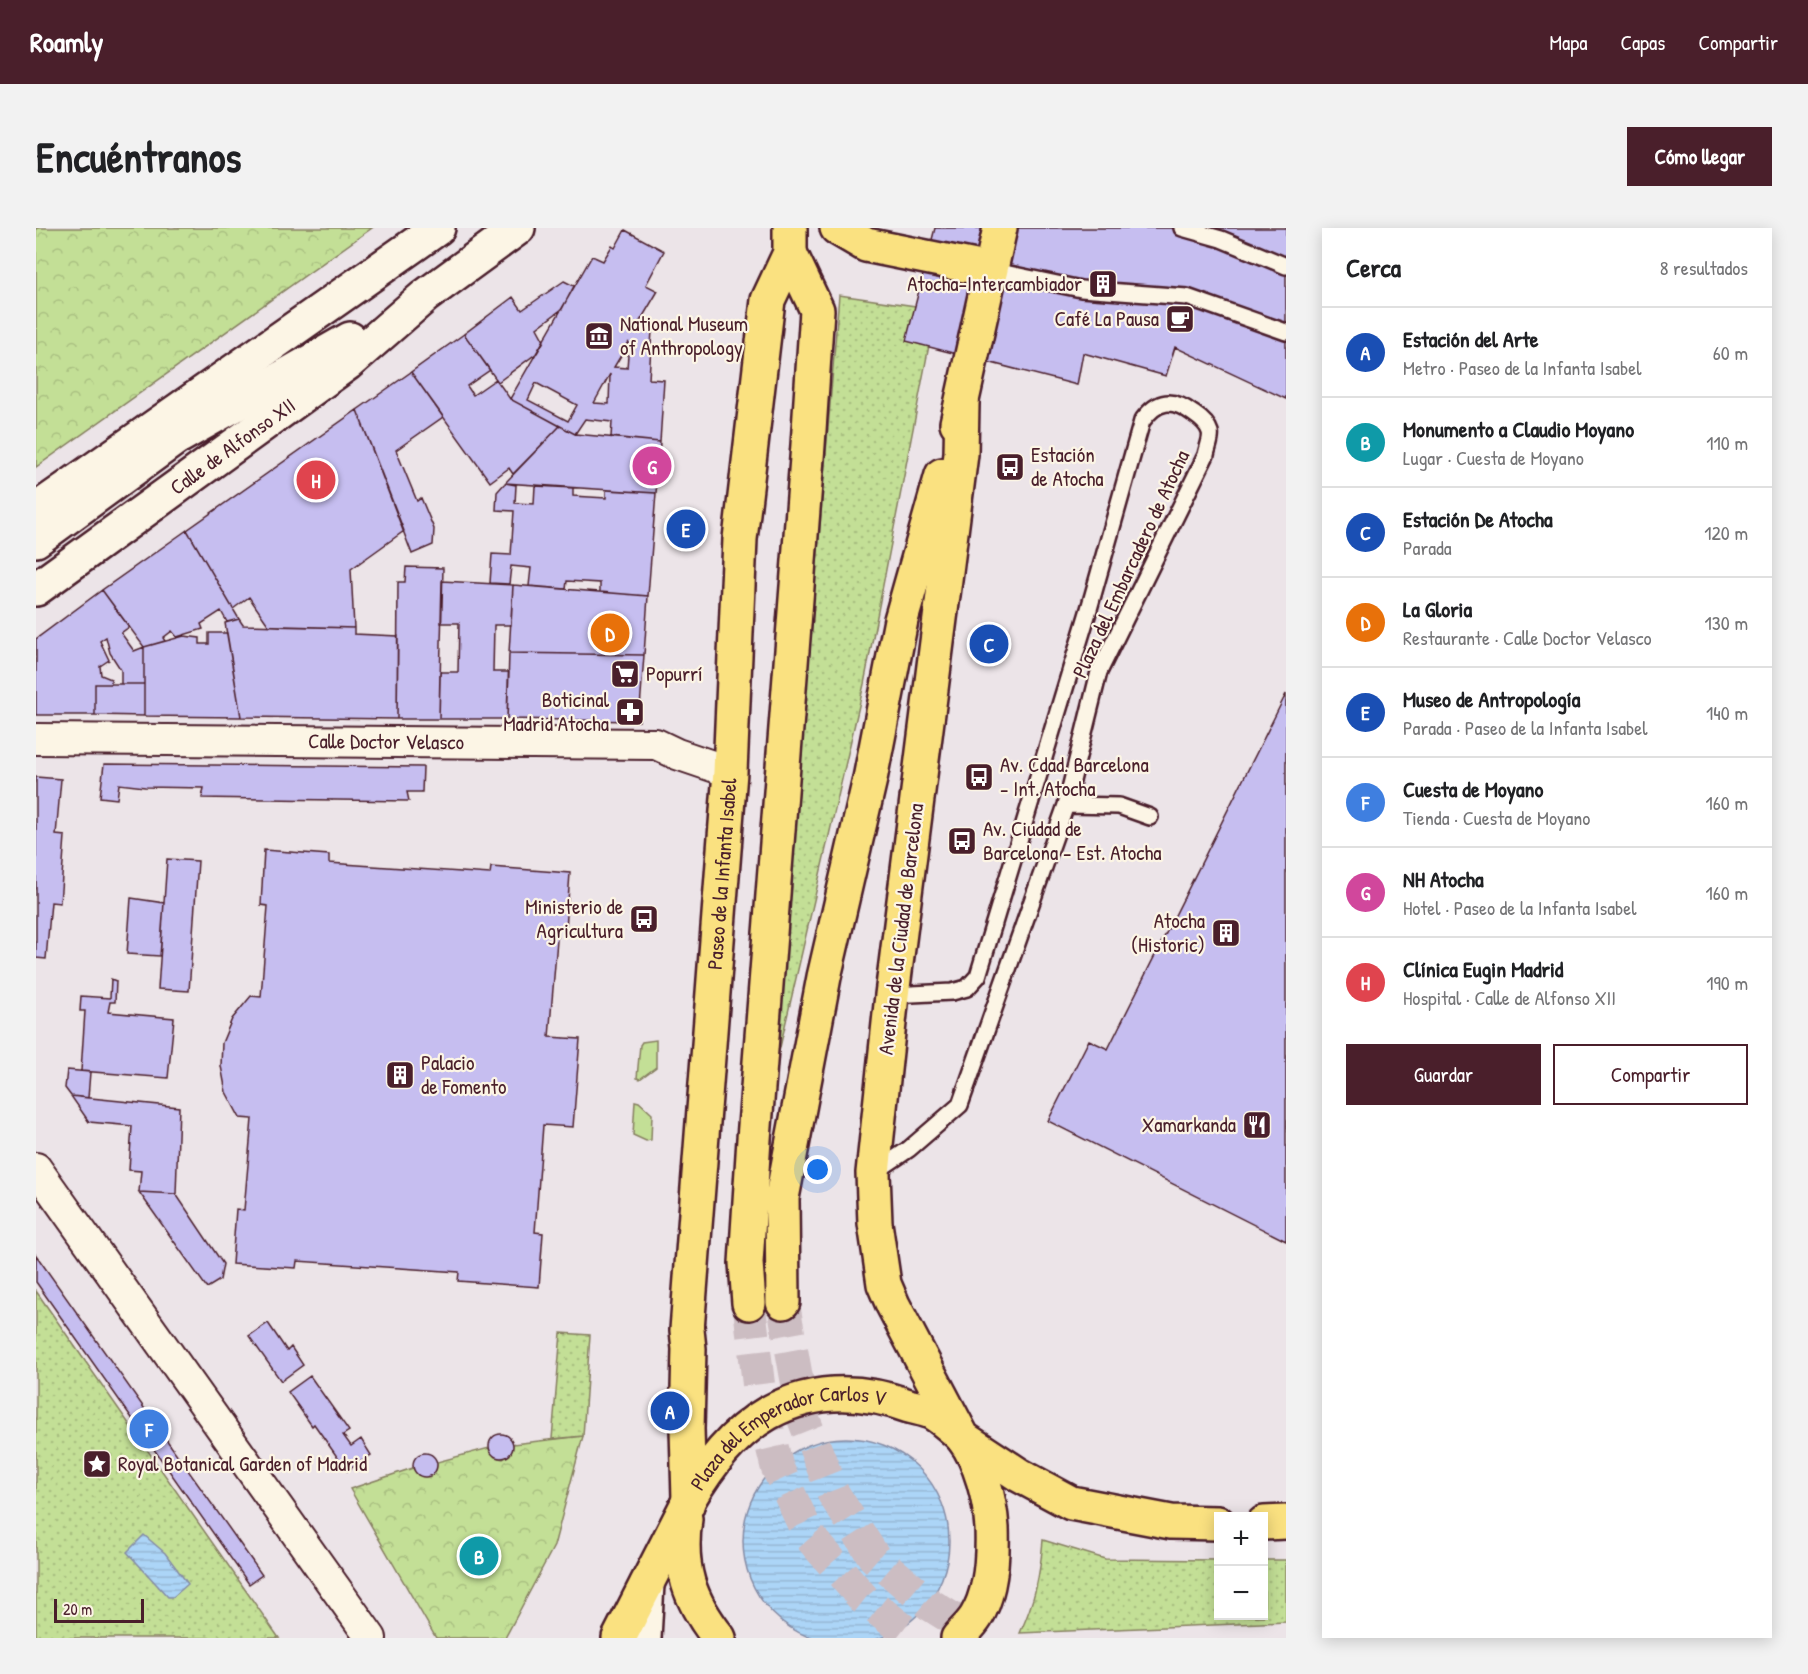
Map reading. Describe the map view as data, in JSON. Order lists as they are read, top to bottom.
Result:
{
  "streets": {
    "main road": [
      "Calle de Alfonso XII",
      "Paseo de la Infanta Isabel",
      "Avenida de la Ciudad de Barcelona",
      "Plaza del Emperador Carlos V"
    ],
    "street": ["Calle Doctor Velasco"],
    "lane": ["Plaza del Embarcadero de Atocha"]
  },
  "crossings": [
    ["Plaza del Embarcadero de Atocha", "Avenida de la Ciudad de Barcelona"],
    ["Calle Doctor Velasco", "Paseo de la Infanta Isabel"],
    ["Paseo de la Infanta Isabel", "Plaza del Emperador Carlos V"],
    ["Avenida de la Ciudad de Barcelona", "Plaza del Emperador Carlos V"]
  ],
  "places": {
    "building": ["Atocha-Intercambiador", "Atocha (Historic)", "Palacio de Fomento"],
    "cafe": ["Café La Pausa"],
    "museum": ["National Museum of Anthropology"],
    "bus stop": [
      "Estación de Atocha",
      "Av. Cdad. Barcelona - Int. Atocha",
      "Av. Ciudad de Barcelona - Est. Atocha",
      "Ministerio de Agricultura"
    ],
    "supermarket": ["Popurrí"],
    "pharmacy": ["Boticinal Madrid Atocha"],
    "restaurant": ["Xamarkanda"],
    "place": ["Royal Botanical Garden of Madrid"]
  },
  "scale_bar": "20 m",
  "page": {
    "header": "Roamly",
    "nav": ["Mapa", "Capas", "Compartir"],
    "buttons": [
      "Cómo llegar",
      ["Guardar", "Compartir"]
    ],
    "title": "Encuéntranos",
    "heading": ["Cerca", "8 resultados"],
    "list": [
      {
        "mark": "A",
        "name": "Estación del Arte",
        "note": "Metro · Paseo de la Infanta Isabel",
        "value": "60 m"
      },
      {
        "mark": "B",
        "name": "Monumento a Claudio Moyano",
        "note": "Lugar · Cuesta de Moyano",
        "value": "110 m"
      },
      {
        "mark": "C",
        "name": "Estación De Atocha",
        "note": "Parada",
        "value": "120 m"
      },
      {
        "mark": "D",
        "name": "La Gloria",
        "note": "Restaurante · Calle Doctor Velasco",
        "value": "130 m"
      },
      {
        "mark": "E",
        "name": "Museo de Antropología",
        "note": "Parada · Paseo de la Infanta Isabel",
        "value": "140 m"
      },
      {
        "mark": "F",
        "name": "Cuesta de Moyano",
        "note": "Tienda · Cuesta de Moyano",
        "value": "160 m"
      },
      {
        "mark": "G",
        "name": "NH Atocha",
        "note": "Hotel · Paseo de la Infanta Isabel",
        "value": "160 m"
      },
      {
        "mark": "H",
        "name": "Clínica Eugin Madrid",
        "note": "Hospital · Calle de Alfonso XII",
        "value": "190 m"
      }
    ],
    "pins": [
      "G",
      "H",
      "E",
      "D",
      "C",
      "A",
      "F",
      "B"
    ],
    "map_buttons": ["+", "−"],
    "scale": "20 m"
  }
}
